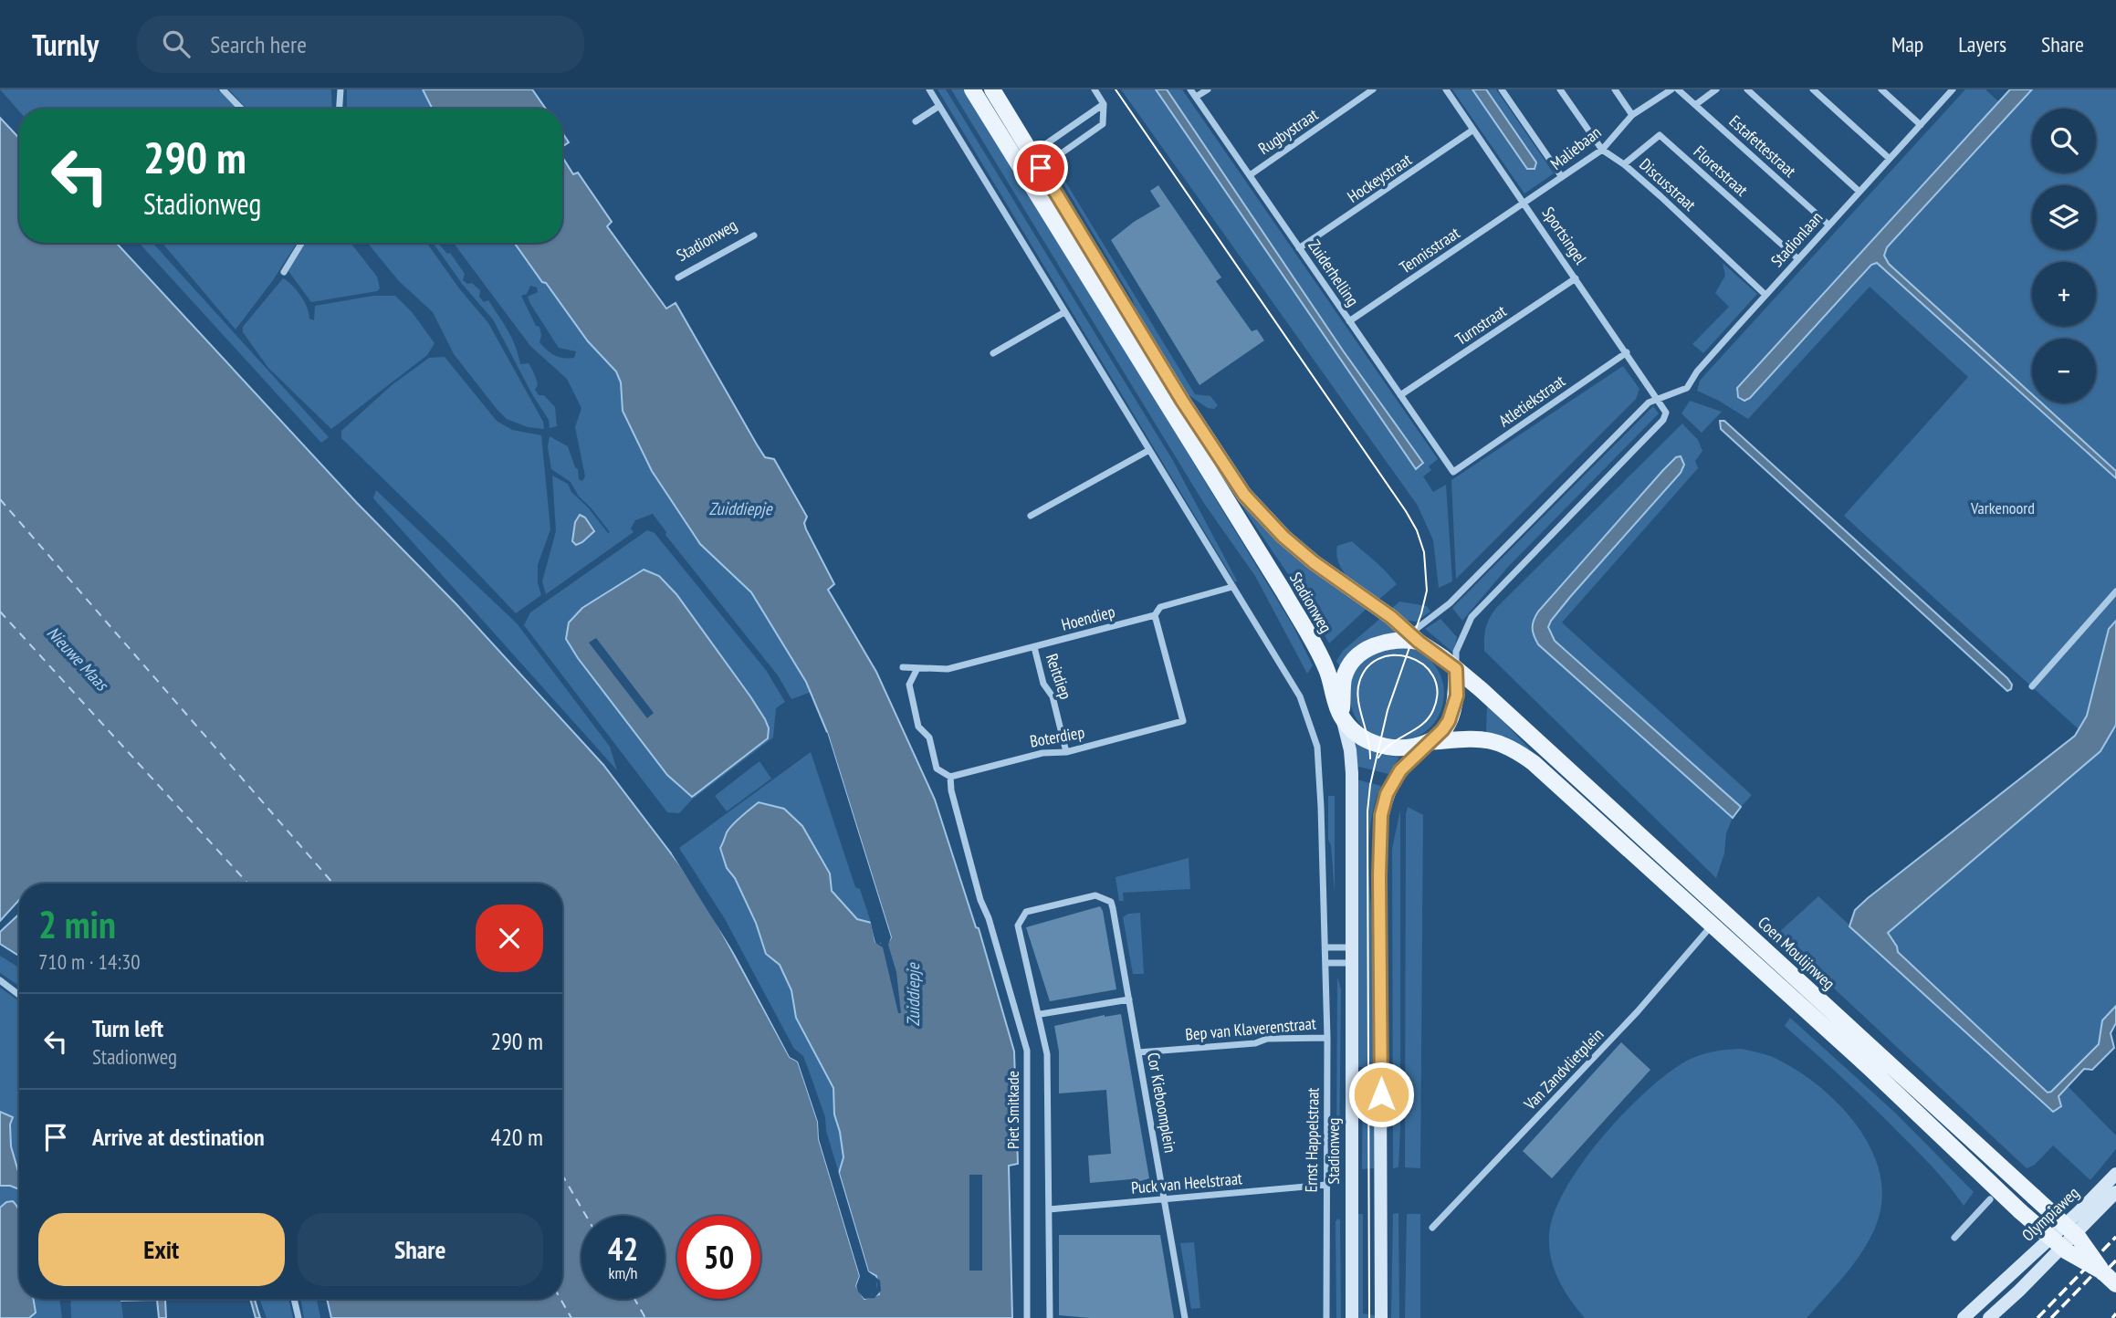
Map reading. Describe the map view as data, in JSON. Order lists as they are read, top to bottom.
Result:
{
  "streets": {
    "main road": ["Stadionweg", "Coen Moulijnweg", "Olympiaweg"],
    "street": [
      "Rugbystraat",
      "Estafettestraat",
      "Maliebaan",
      "Floretstraat",
      "Hockeystraat",
      "Discusstraat",
      "Sportsingel",
      "Stadionlaan",
      "Tennisstraat",
      "Zuiderhelling",
      "Turnstraat",
      "Atletiekstraat",
      "Hoendiep",
      "Reitdiep",
      "Boterdiep",
      "Bep van Klaverenstraat",
      "Van Zandvlietplein",
      "Cor Kieboomplein",
      "Piet Smitkade",
      "Ernst Happelstraat",
      "Puck van Heelstraat"
    ]
  },
  "crossings": [
    ["Rugbystraat", "Zuiderhelling"],
    ["Estafettestraat", "Stadionlaan"],
    ["Maliebaan", "Discusstraat"],
    ["Maliebaan", "Sportsingel"],
    ["Maliebaan", "Tennisstraat"],
    ["Floretstraat", "Discusstraat"],
    ["Floretstraat", "Stadionlaan"],
    ["Hockeystraat", "Sportsingel"],
    ["Hockeystraat", "Zuiderhelling"],
    ["Discusstraat", "Stadionlaan"],
    ["Sportsingel", "Stadionlaan"],
    ["Sportsingel", "Tennisstraat"],
    ["Sportsingel", "Turnstraat"],
    ["Sportsingel", "Atletiekstraat"],
    ["Stadionlaan", "Stadionweg"],
    ["Stadionlaan", "Coen Moulijnweg"],
    ["Stadionweg", "Coen Moulijnweg"],
    ["Tennisstraat", "Zuiderhelling"],
    ["Zuiderhelling", "Turnstraat"],
    ["Zuiderhelling", "Atletiekstraat"],
    ["Hoendiep", "Reitdiep"],
    ["Hoendiep", "Boterdiep"],
    ["Hoendiep", "Ernst Happelstraat"],
    ["Reitdiep", "Boterdiep"],
    ["Boterdiep", "Piet Smitkade"],
    ["Coen Moulijnweg", "Van Zandvlietplein"],
    ["Bep van Klaverenstraat", "Cor Kieboomplein"],
    ["Bep van Klaverenstraat", "Ernst Happelstraat"],
    ["Cor Kieboomplein", "Puck van Heelstraat"],
    ["Ernst Happelstraat", "Puck van Heelstraat"]
  ],
  "water": ["Zuiddiepje", "Nieuwe Maas"],
  "parks": ["Varkenoord"],
  "page": {
    "header": "Turnly",
    "search": "Search here",
    "nav": ["Map", "Layers", "Share"],
    "map_buttons": ["+", "−"],
    "turn": ["290 m", "Stadionweg"],
    "heading": ["2 min", "710 m · 14:30"],
    "list": [
      {
        "name": "Turn left",
        "note": "Stadionweg",
        "value": "290 m"
      },
      {
        "name": "Arrive at destination",
        "value": "420 m"
      }
    ],
    "buttons": ["Exit", "Share"],
    "speed": "42 km/h",
    "limit": "50"
  }
}
